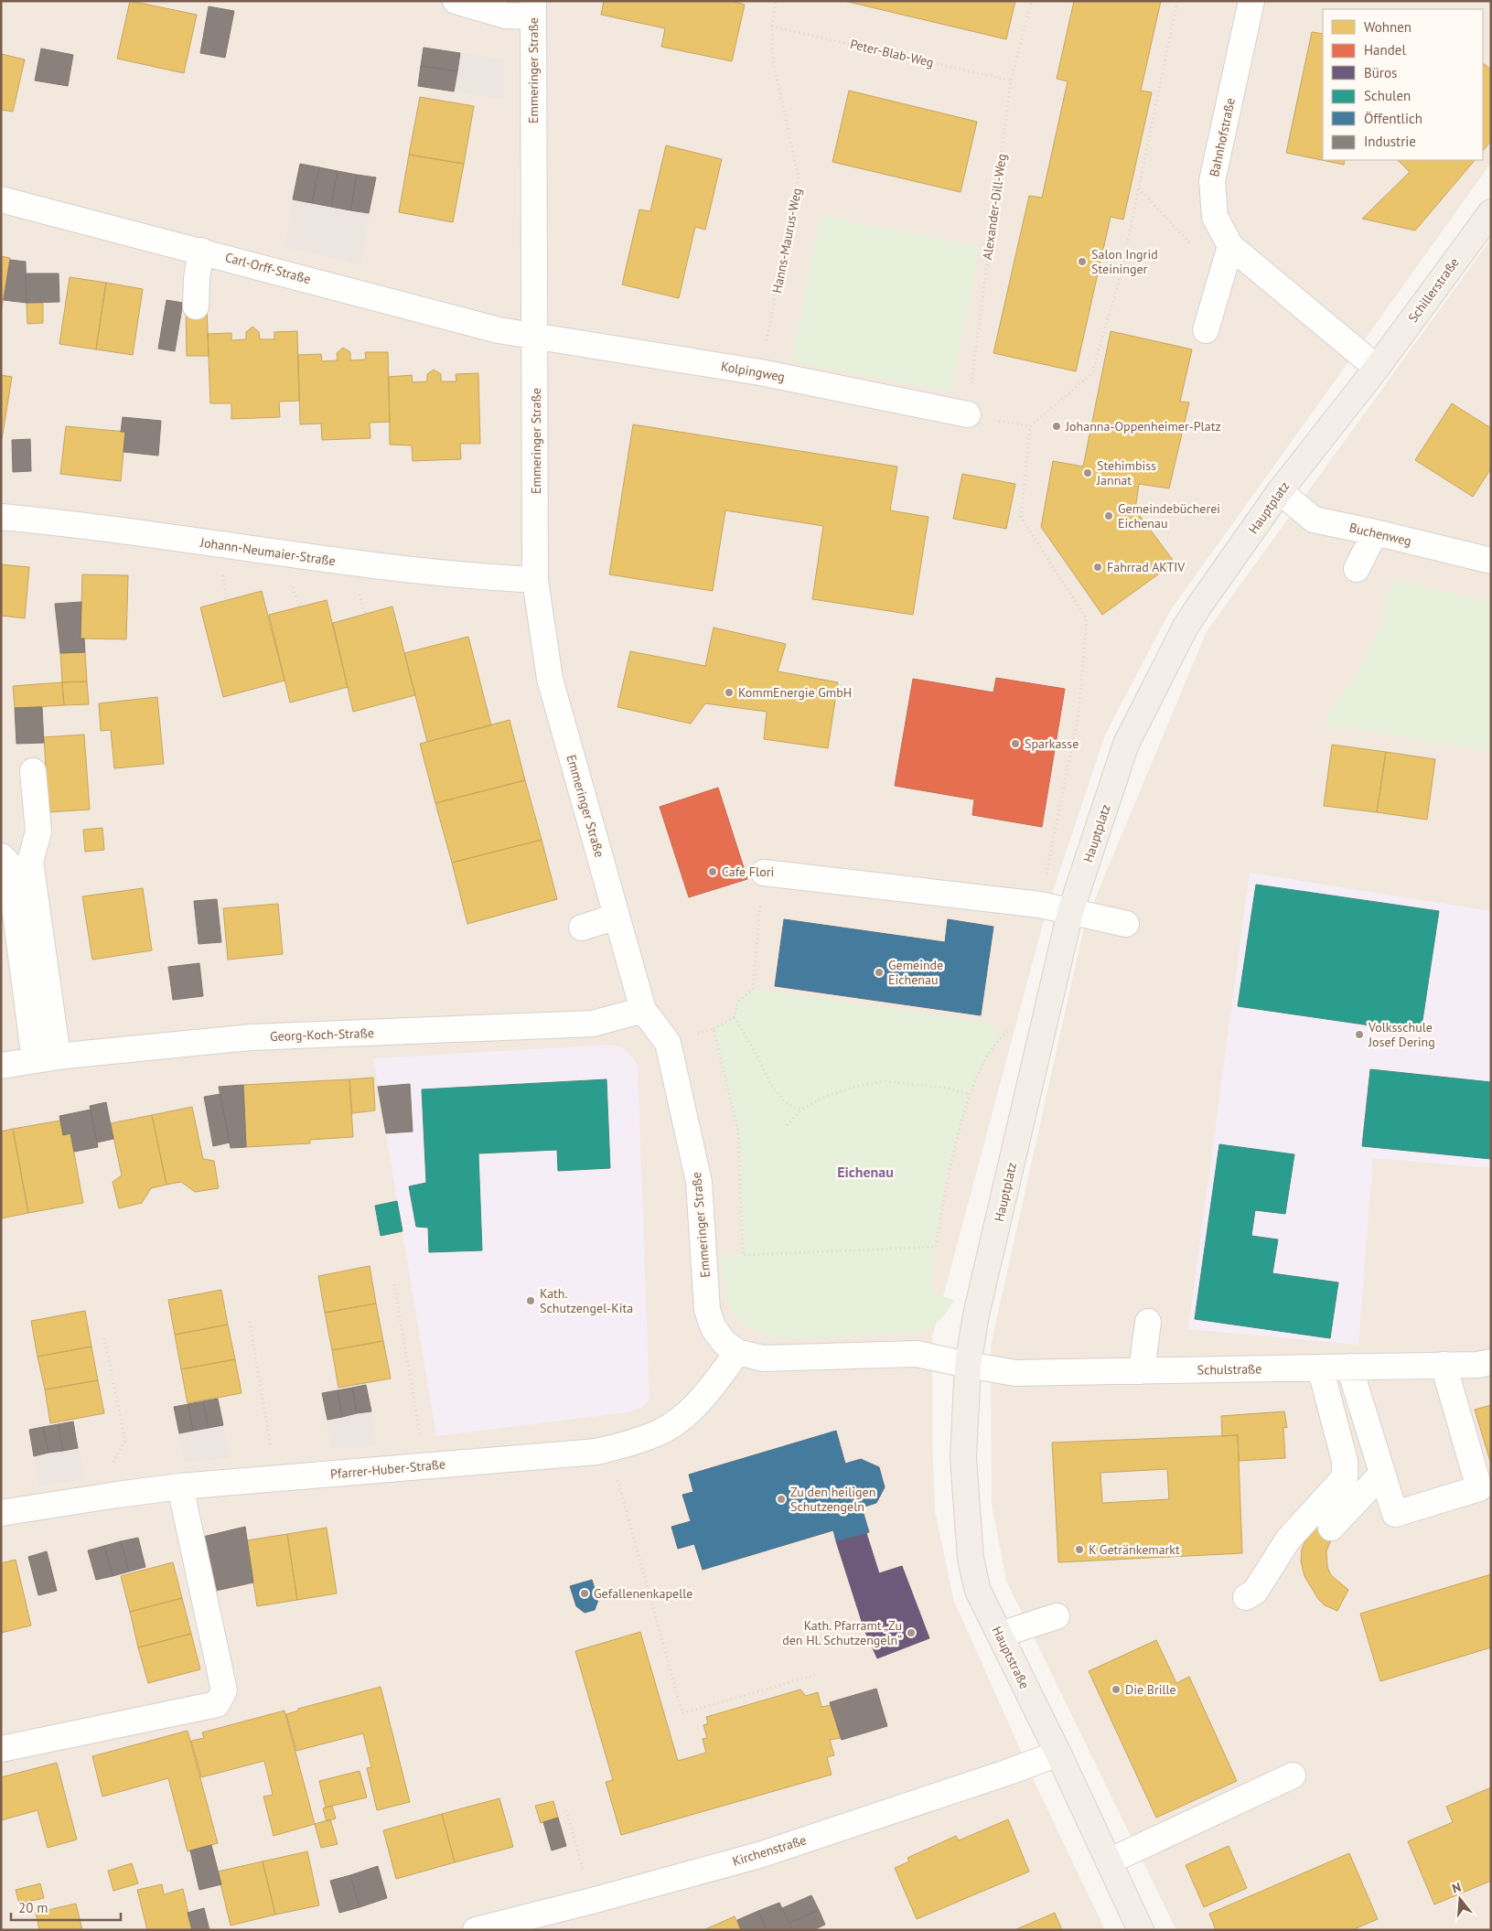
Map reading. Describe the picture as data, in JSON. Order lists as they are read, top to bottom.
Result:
{
  "streets": {
    "main road": ["Schillerstraße", "Hauptplatz", "Hauptstraße"],
    "street": [
      "Emmeringer Straße",
      "Bahnhofstraße",
      "Carl-Orff-Straße",
      "Kolpingweg",
      "Buchenweg",
      "Johann-Neumaier-Straße",
      "Georg-Koch-Straße",
      "Schulstraße",
      "Pfarrer-Huber-Straße",
      "Kirchenstraße"
    ],
    "path": ["Peter-Blab-Weg", "Alexander-Dill-Weg", "Hanns-Maurus-Weg"]
  },
  "crossings": [
    ["Peter-Blab-Weg", "Alexander-Dill-Weg"],
    ["Peter-Blab-Weg", "Hanns-Maurus-Weg"],
    ["Emmeringer Straße", "Carl-Orff-Straße"],
    ["Emmeringer Straße", "Kolpingweg"],
    ["Emmeringer Straße", "Hauptplatz"],
    ["Emmeringer Straße", "Johann-Neumaier-Straße"],
    ["Emmeringer Straße", "Georg-Koch-Straße"],
    ["Emmeringer Straße", "Schulstraße"],
    ["Emmeringer Straße", "Pfarrer-Huber-Straße"],
    ["Emmeringer Straße", "Hauptstraße"],
    ["Bahnhofstraße", "Schillerstraße"],
    ["Bahnhofstraße", "Hauptplatz"],
    ["Alexander-Dill-Weg", "Kolpingweg"],
    ["Hanns-Maurus-Weg", "Kolpingweg"],
    ["Carl-Orff-Straße", "Kolpingweg"],
    ["Schillerstraße", "Hauptplatz"],
    ["Hauptplatz", "Buchenweg"],
    ["Hauptplatz", "Schulstraße"],
    ["Hauptplatz", "Hauptstraße"],
    ["Schulstraße", "Hauptstraße"],
    ["Hauptstraße", "Kirchenstraße"]
  ],
  "districts": ["Eichenau"],
  "places": [
    "Salon Ingrid Steininger",
    "Johanna-Oppenheimer-Platz",
    "Stehimbiss Jannat",
    "Gemeindebücherei Eichenau",
    "Fahrrad AKTIV",
    "KommEnergie GmbH",
    "Sparkasse",
    "Cafe Flori",
    "Gemeinde Eichenau",
    "Volksschule Josef Dering",
    "Kath. Schutzengel-Kita",
    "Zu den heiligen Schutzengeln",
    "K Getränkemarkt",
    "Gefallenenkapelle",
    "Kath. Pfarramt „Zu den Hl. Schutzengeln“",
    "Die Brille"
  ],
  "legend": [
    "Wohnen",
    "Handel",
    "Büros",
    "Schulen",
    "Öffentlich",
    "Industrie"
  ],
  "scale_bar": "20 m",
  "north": "top"
}
